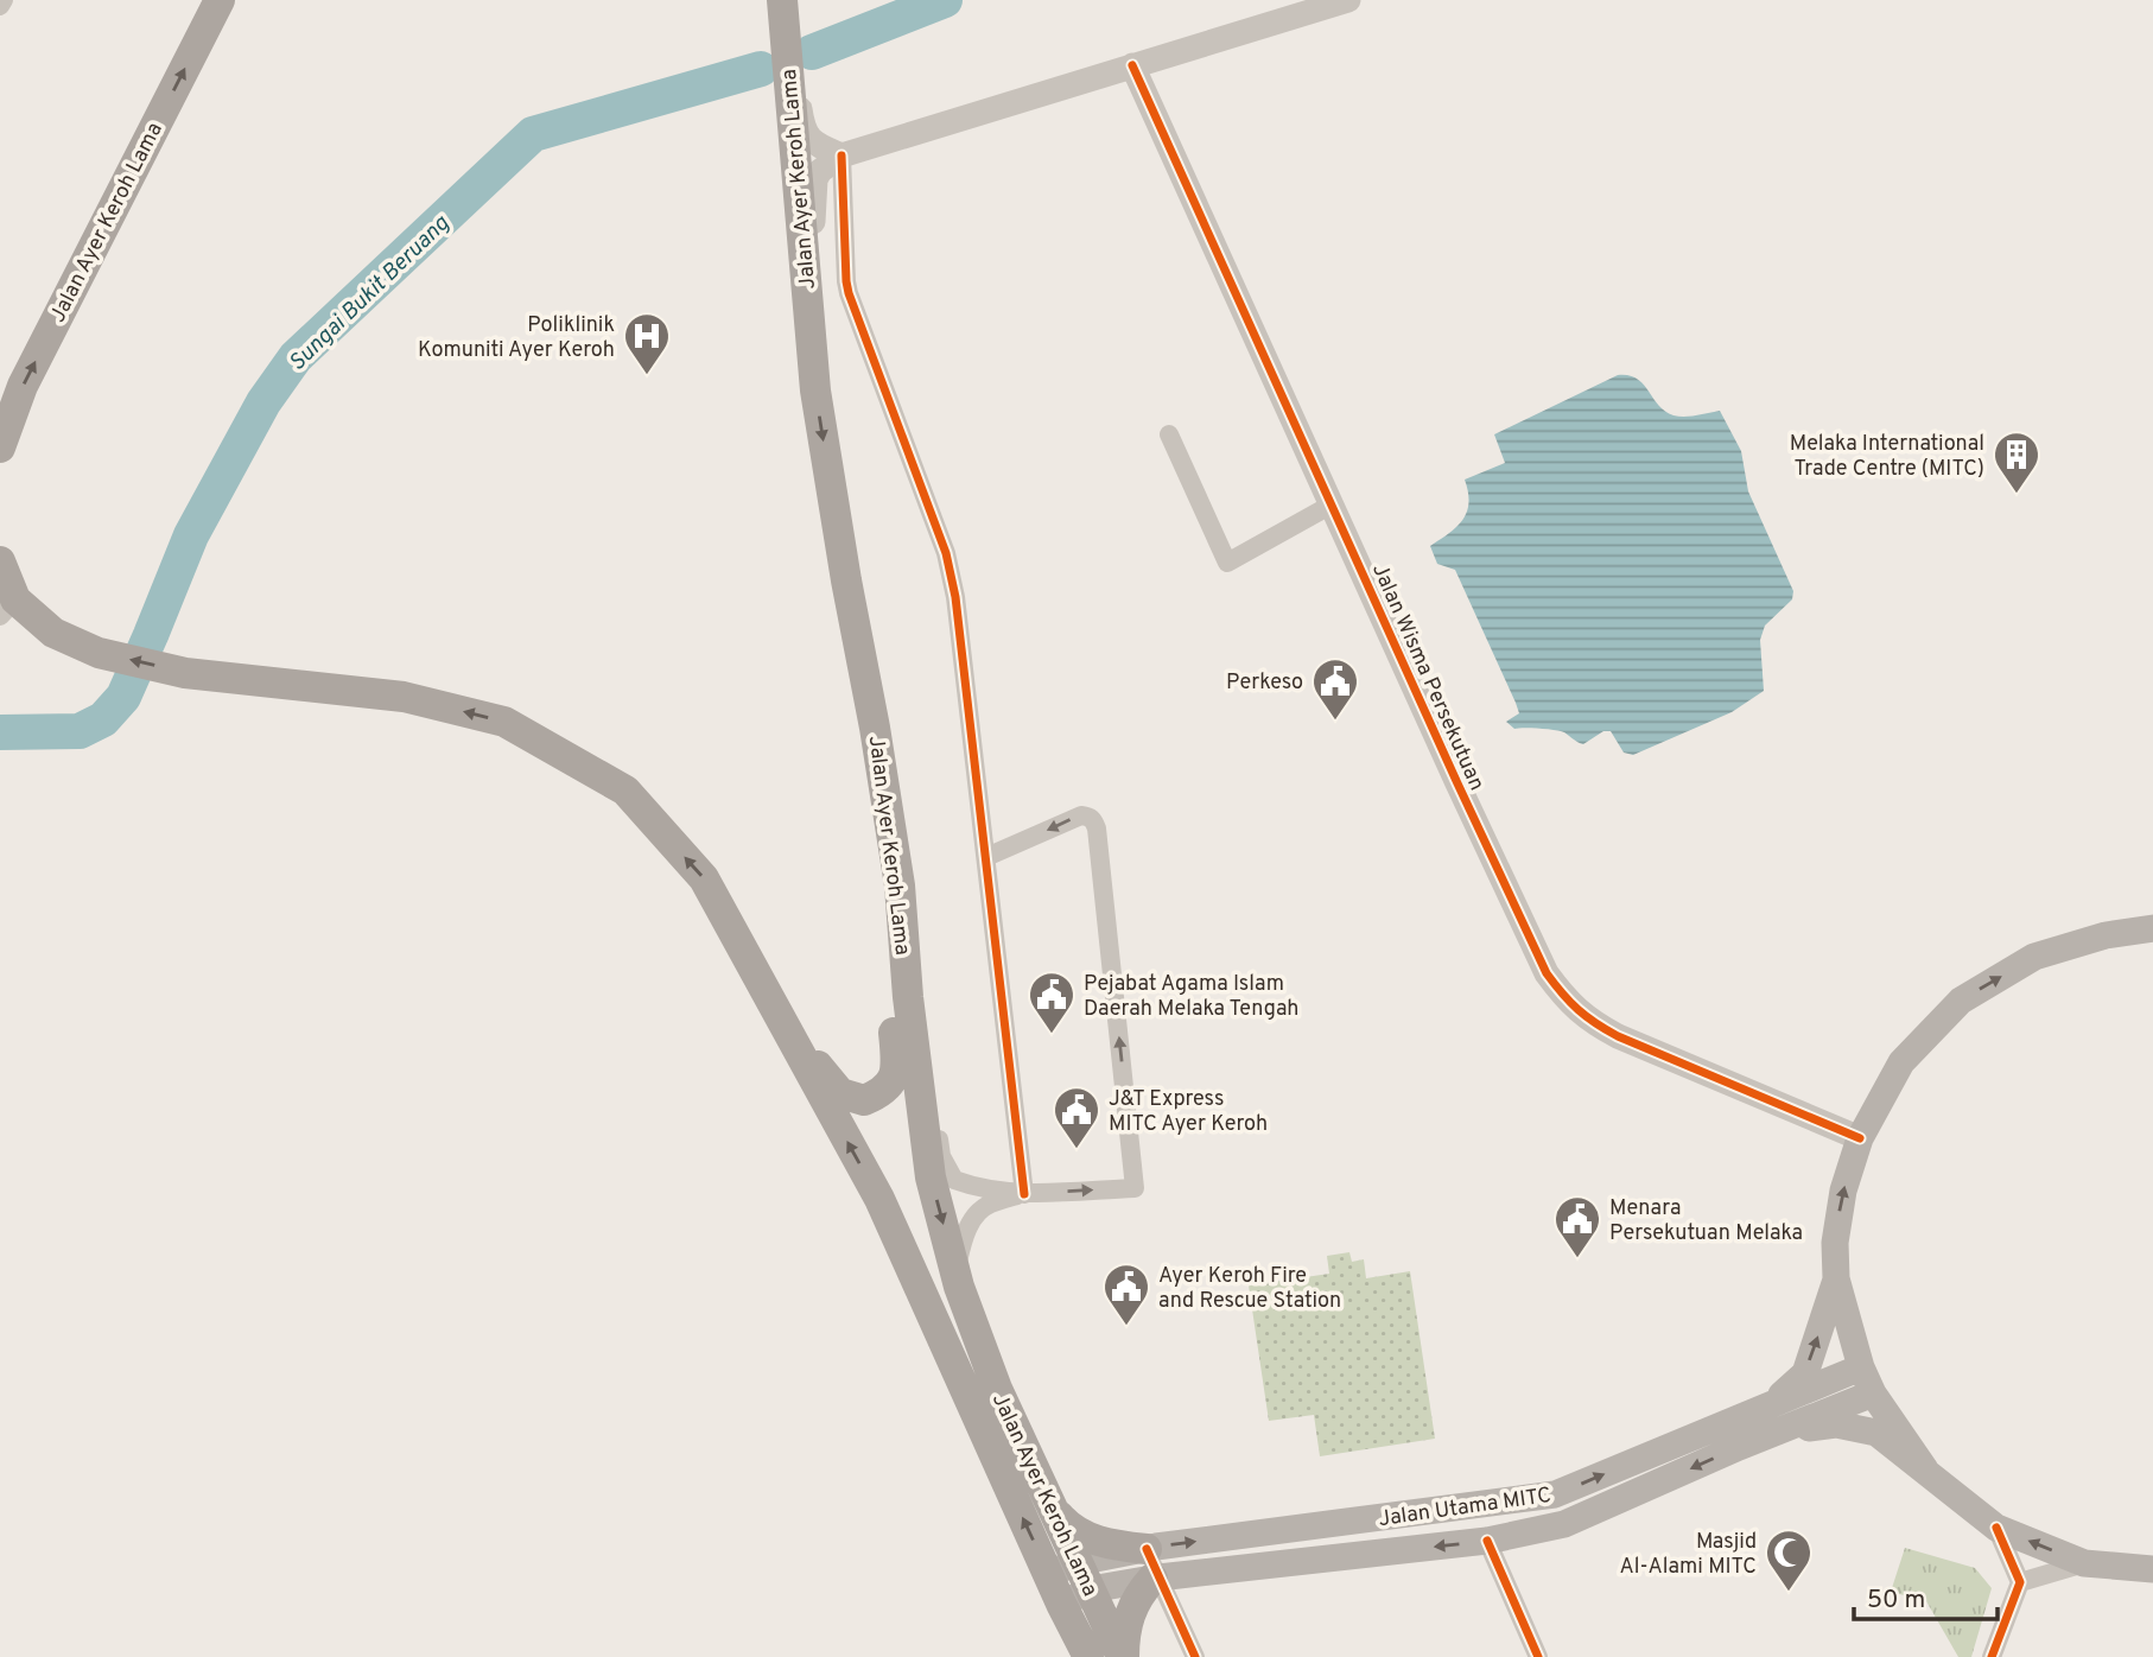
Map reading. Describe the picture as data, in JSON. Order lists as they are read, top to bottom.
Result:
{
  "streets": {
    "main road": ["Jalan Ayer Keroh Lama", "Jalan Utama MITC"],
    "street": ["Jalan Wisma Persekutuan"]
  },
  "water": ["Sungai Bukit Beruang"],
  "places": {
    "hospital": ["Poliklinik Komuniti Ayer Keroh"],
    "building": ["Melaka International Trade Centre (MITC)"],
    "public building": [
      "Perkeso",
      "Pejabat Agama Islam Daerah Melaka Tengah",
      "J&T Express MITC Ayer Keroh",
      "Menara Persekutuan Melaka",
      "Ayer Keroh Fire and Rescue Station"
    ],
    "mosque": ["Masjid Al-Alami MITC"]
  },
  "scale_bar": "50 m"
}
